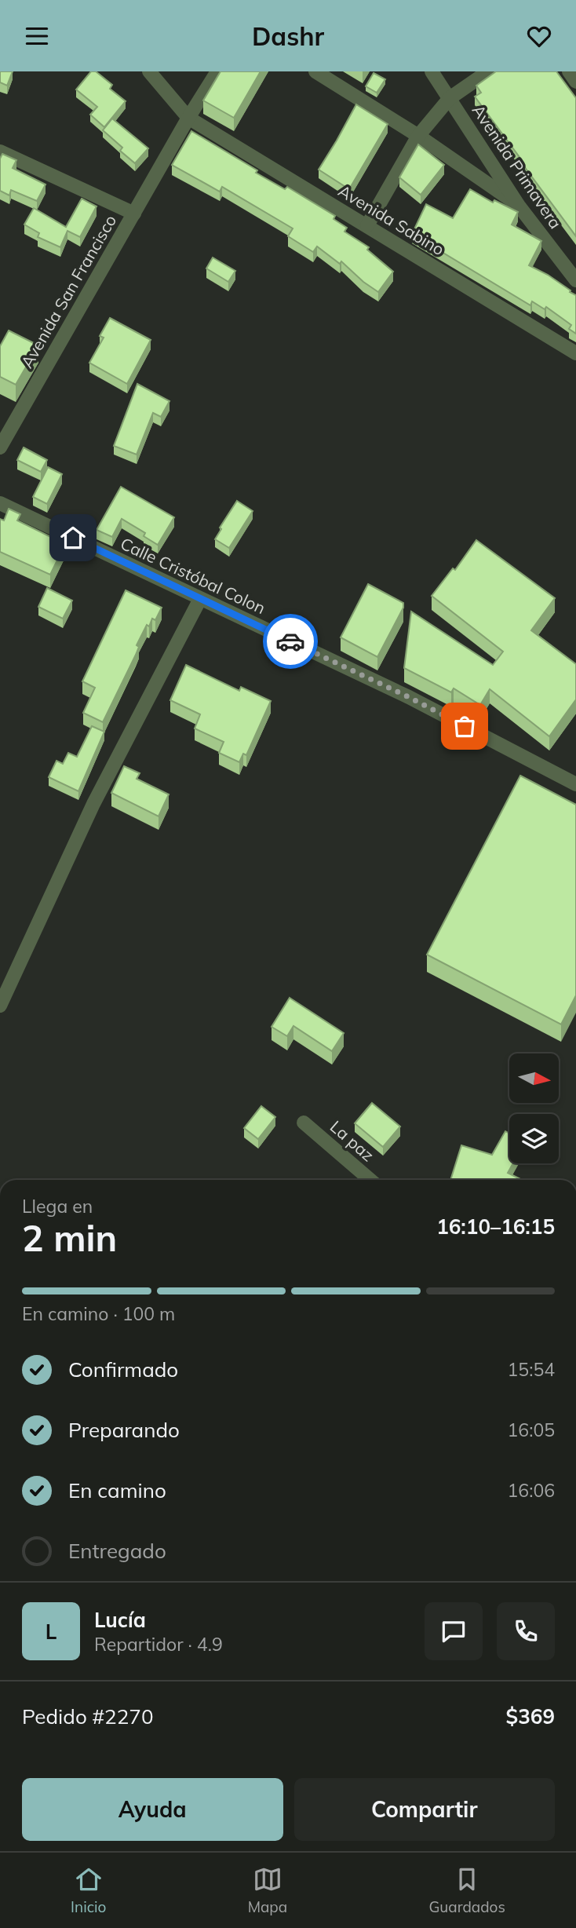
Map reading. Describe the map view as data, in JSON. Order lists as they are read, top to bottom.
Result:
{
  "streets": {
    "street": [
      "Avenida Primavera",
      "Avenida Sabino",
      "Avenida San Francisco",
      "Calle Cristóbal Colon",
      "La paz"
    ]
  },
  "crossings": [
    ["Avenida Sabino", "Avenida San Francisco"]
  ],
  "north": "right",
  "page": {
    "header": "Dashr",
    "heading": ["2 min", "Llega en", "16:10–16:15"],
    "panel": [
      "Lucía",
      "Repartidor · 4.9",
      "Pedido #2270",
      "$369"
    ],
    "bar": "En camino · 100 m",
    "list": [
      ["Confirmado", "15:54"],
      ["Preparando", "16:05"],
      ["En camino", "16:06"],
      "Entregado"
    ],
    "round": "L",
    "buttons": ["Ayuda", "Compartir"],
    "tabs": ["Inicio", "Mapa", "Guardados"]
  }
}
